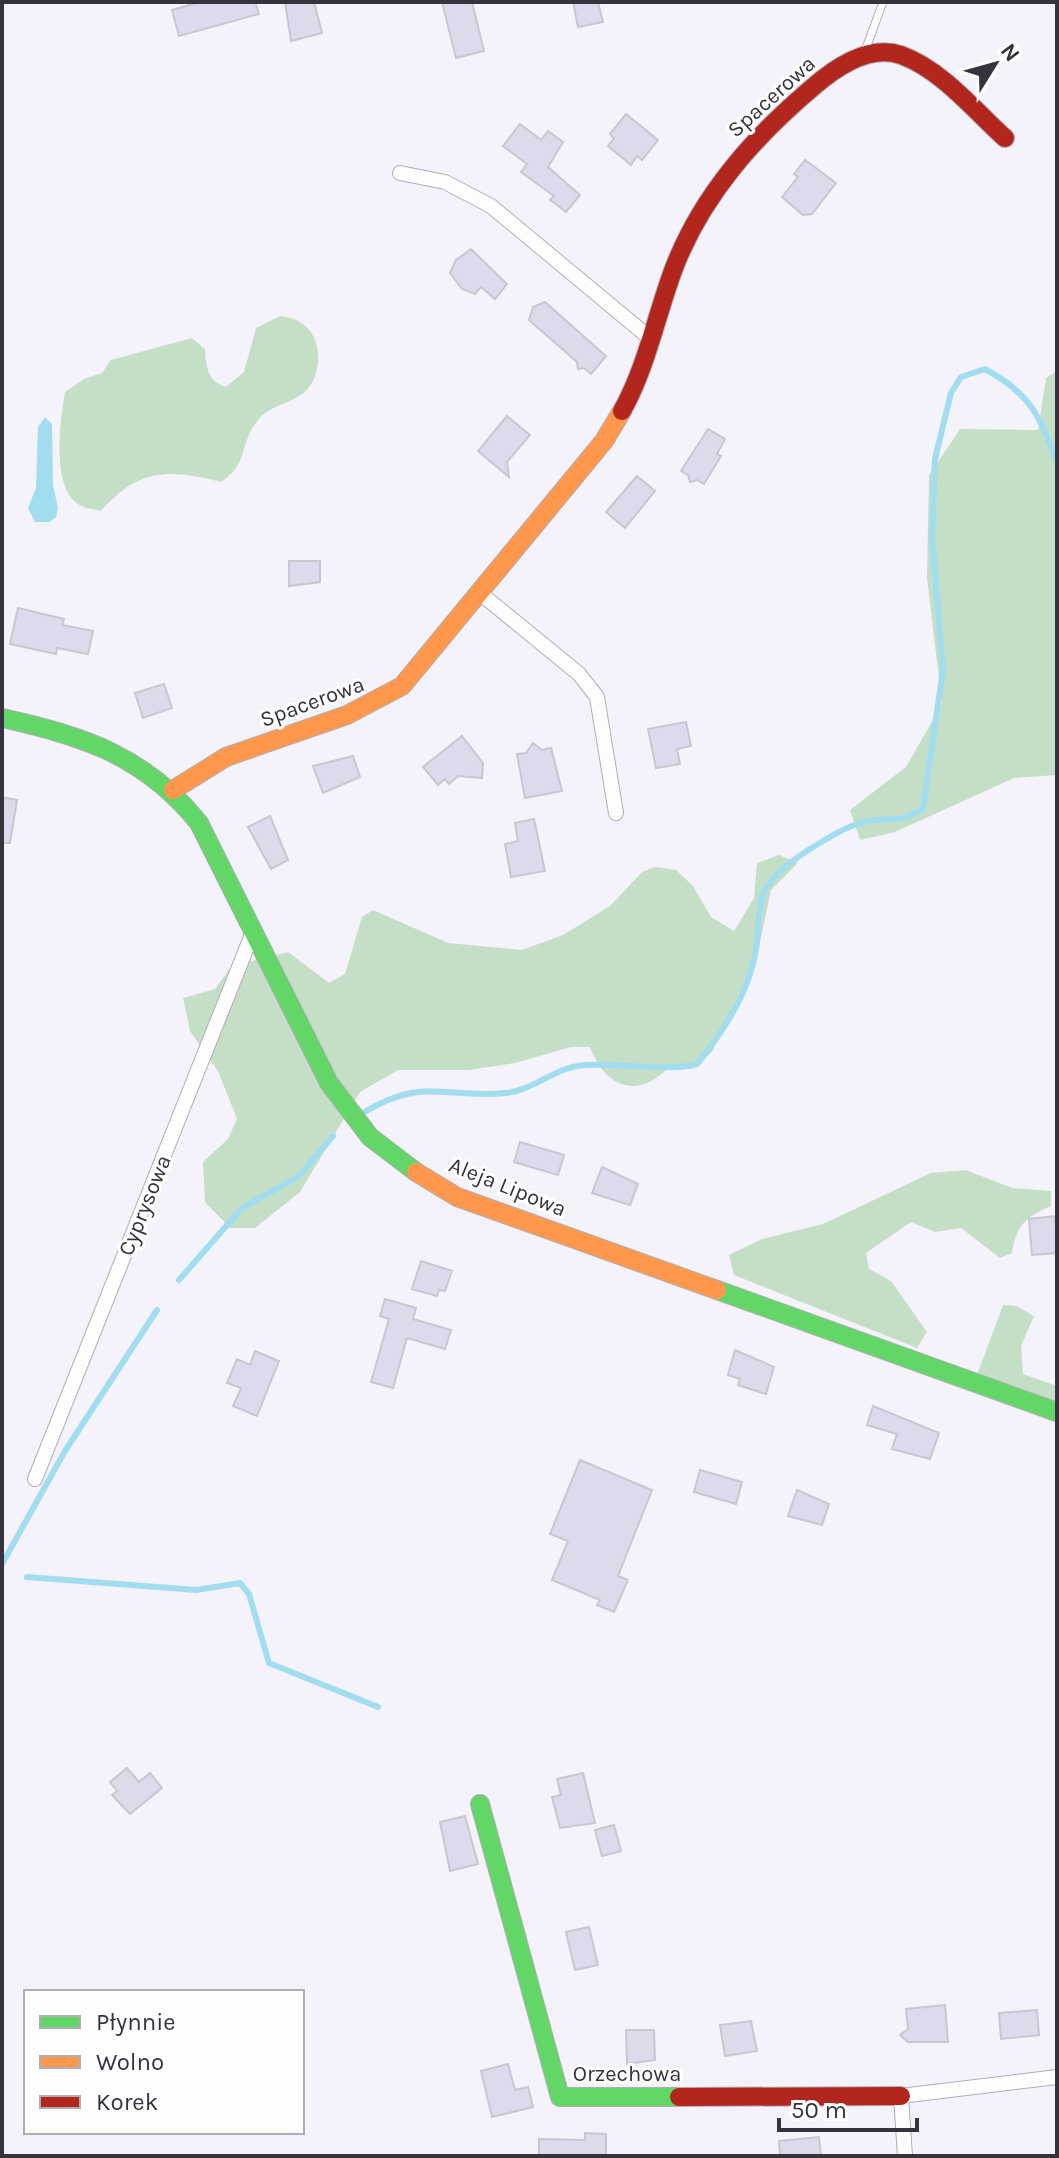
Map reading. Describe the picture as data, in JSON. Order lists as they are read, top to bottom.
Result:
{
  "streets": {
    "street": [
      "Spacerowa",
      "Aleja Lipowa",
      "Cyprysowa",
      "Orzechowa"
    ]
  },
  "crossings": [
    ["Spacerowa", "Aleja Lipowa"],
    ["Aleja Lipowa", "Cyprysowa"]
  ],
  "legend": ["Płynnie", "Wolno", "Korek"],
  "scale_bar": "50 m",
  "north": "top right"
}
